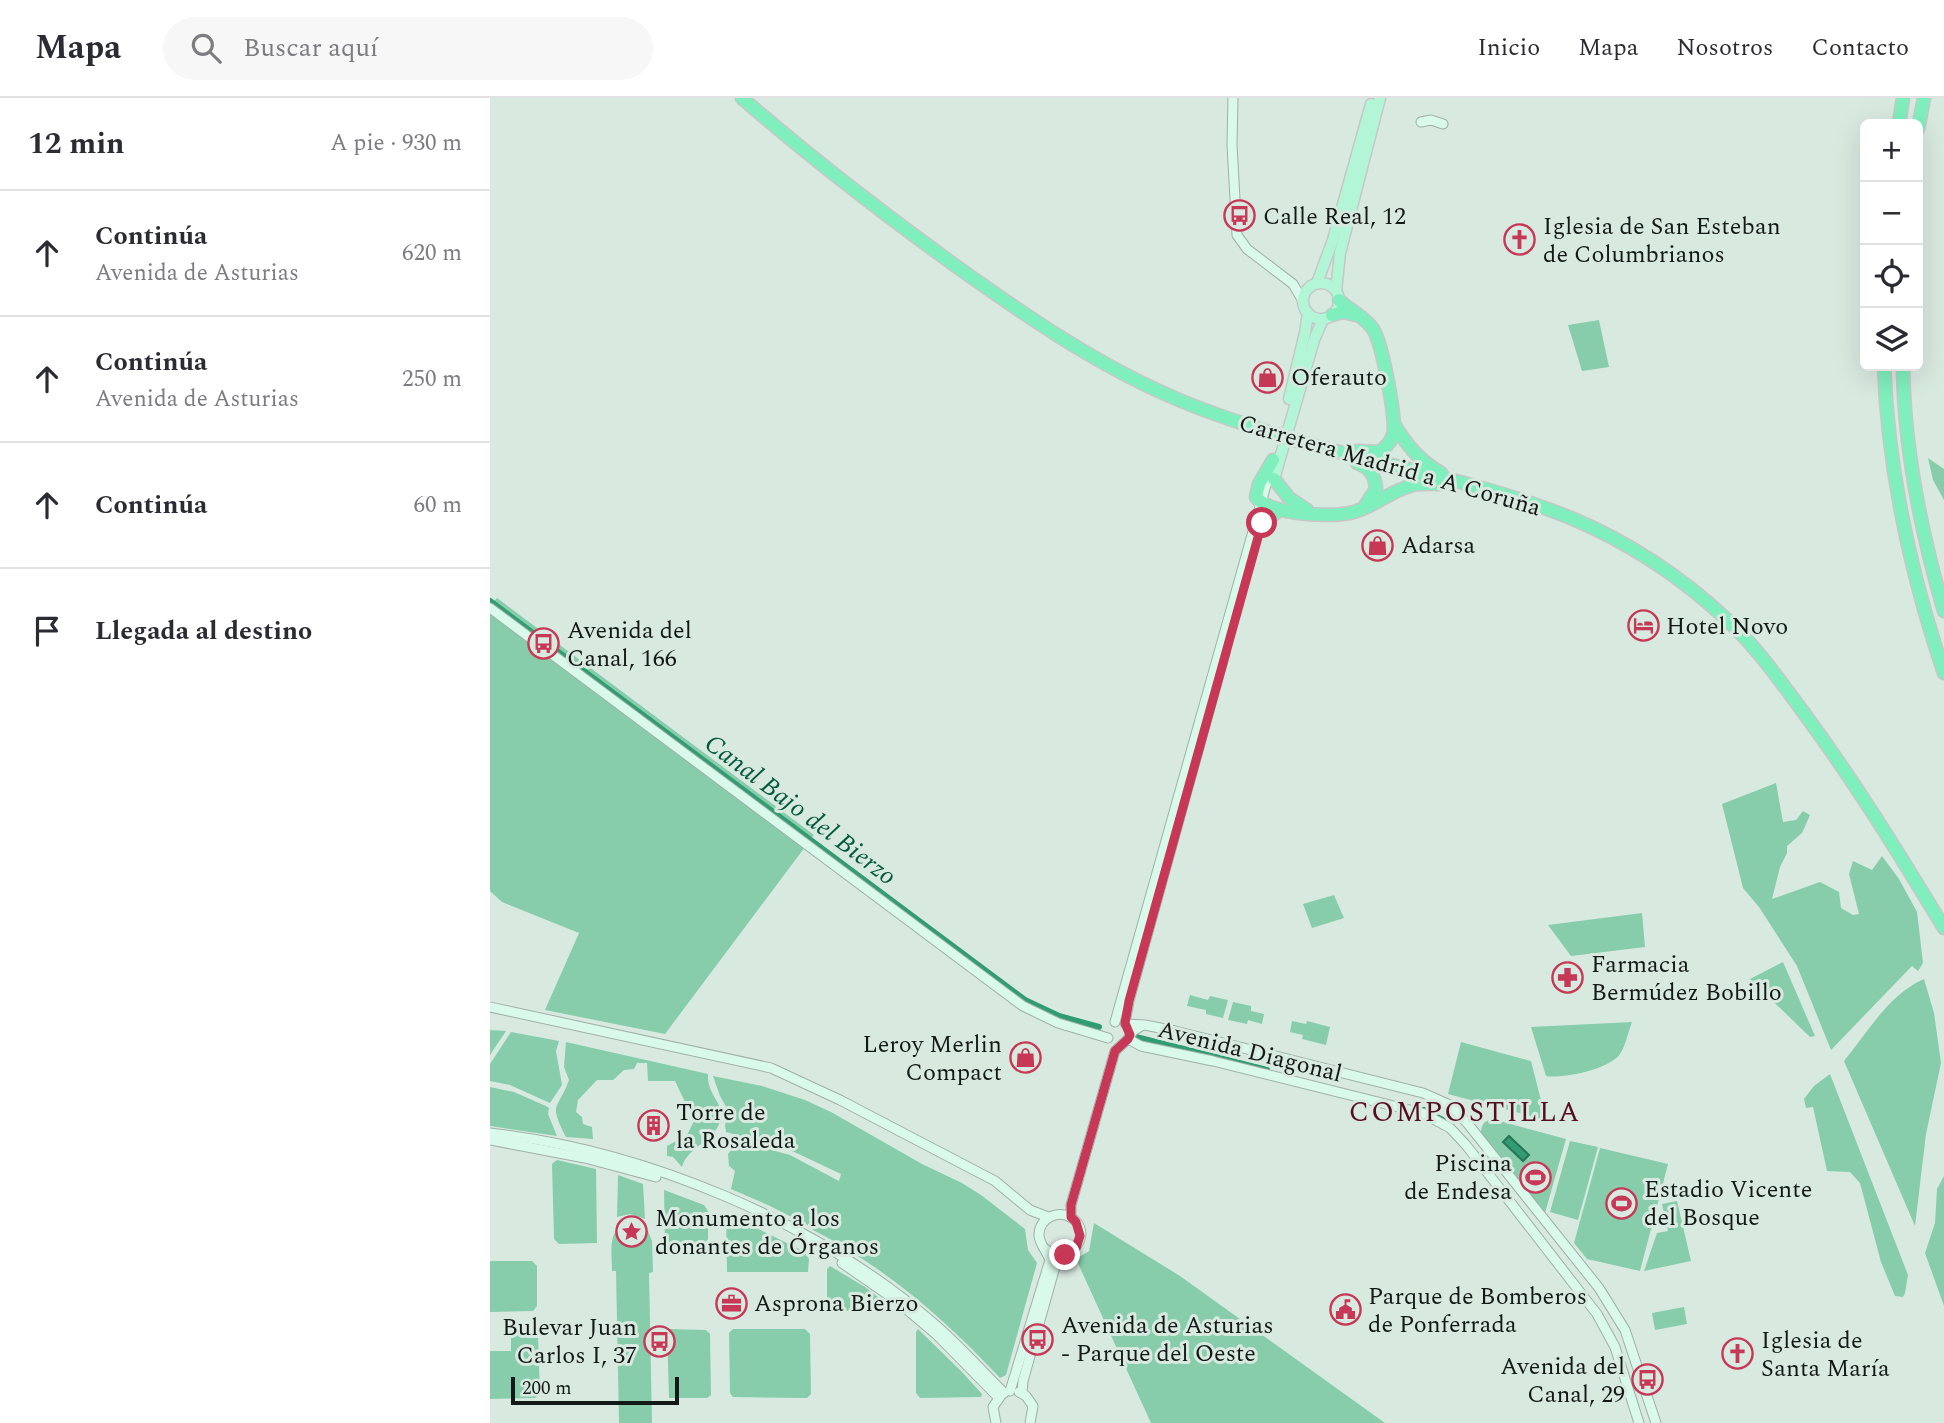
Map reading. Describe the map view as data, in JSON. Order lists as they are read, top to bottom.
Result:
{
  "streets": {
    "highway": ["Carretera Madrid a A Coruña"],
    "street": ["Avenida Diagonal"]
  },
  "districts": ["COMPOSTILLA"],
  "water": ["Canal Bajo del Bierzo"],
  "places": {
    "bus stop": [
      "Calle Real, 12",
      "Avenida del Canal, 166",
      "Avenida de Asturias - Parque del Oeste",
      "Bulevar Juan Carlos I, 37",
      "Avenida del Canal, 29"
    ],
    "church": ["Iglesia de San Esteban de Columbrianos", "Iglesia de Santa María"],
    "shop": ["Oferauto", "Adarsa", "Leroy Merlin Compact"],
    "hotel": ["Hotel Novo"],
    "pharmacy": ["Farmacia Bermúdez Bobillo"],
    "building": ["Torre de la Rosaleda"],
    "sports": ["Piscina de Endesa", "Estadio Vicente del Bosque"],
    "place": ["Monumento a los donantes de Órganos"],
    "office": ["Asprona Bierzo"],
    "public building": ["Parque de Bomberos de Ponferrada"]
  },
  "scale_bar": "200 m",
  "page": {
    "header": "Mapa",
    "search": "Buscar aquí",
    "nav": [
      "Inicio",
      "Mapa",
      "Nosotros",
      "Contacto"
    ],
    "heading": ["12 min", "A pie · 930 m"],
    "map_buttons": ["+", "−"],
    "list": [
      ["Continúa", "Avenida de Asturias", "620 m"],
      ["Continúa", "Avenida de Asturias", "250 m"],
      ["Continúa", "60 m"],
      "Llegada al destino"
    ],
    "scale": "200 m"
  }
}
